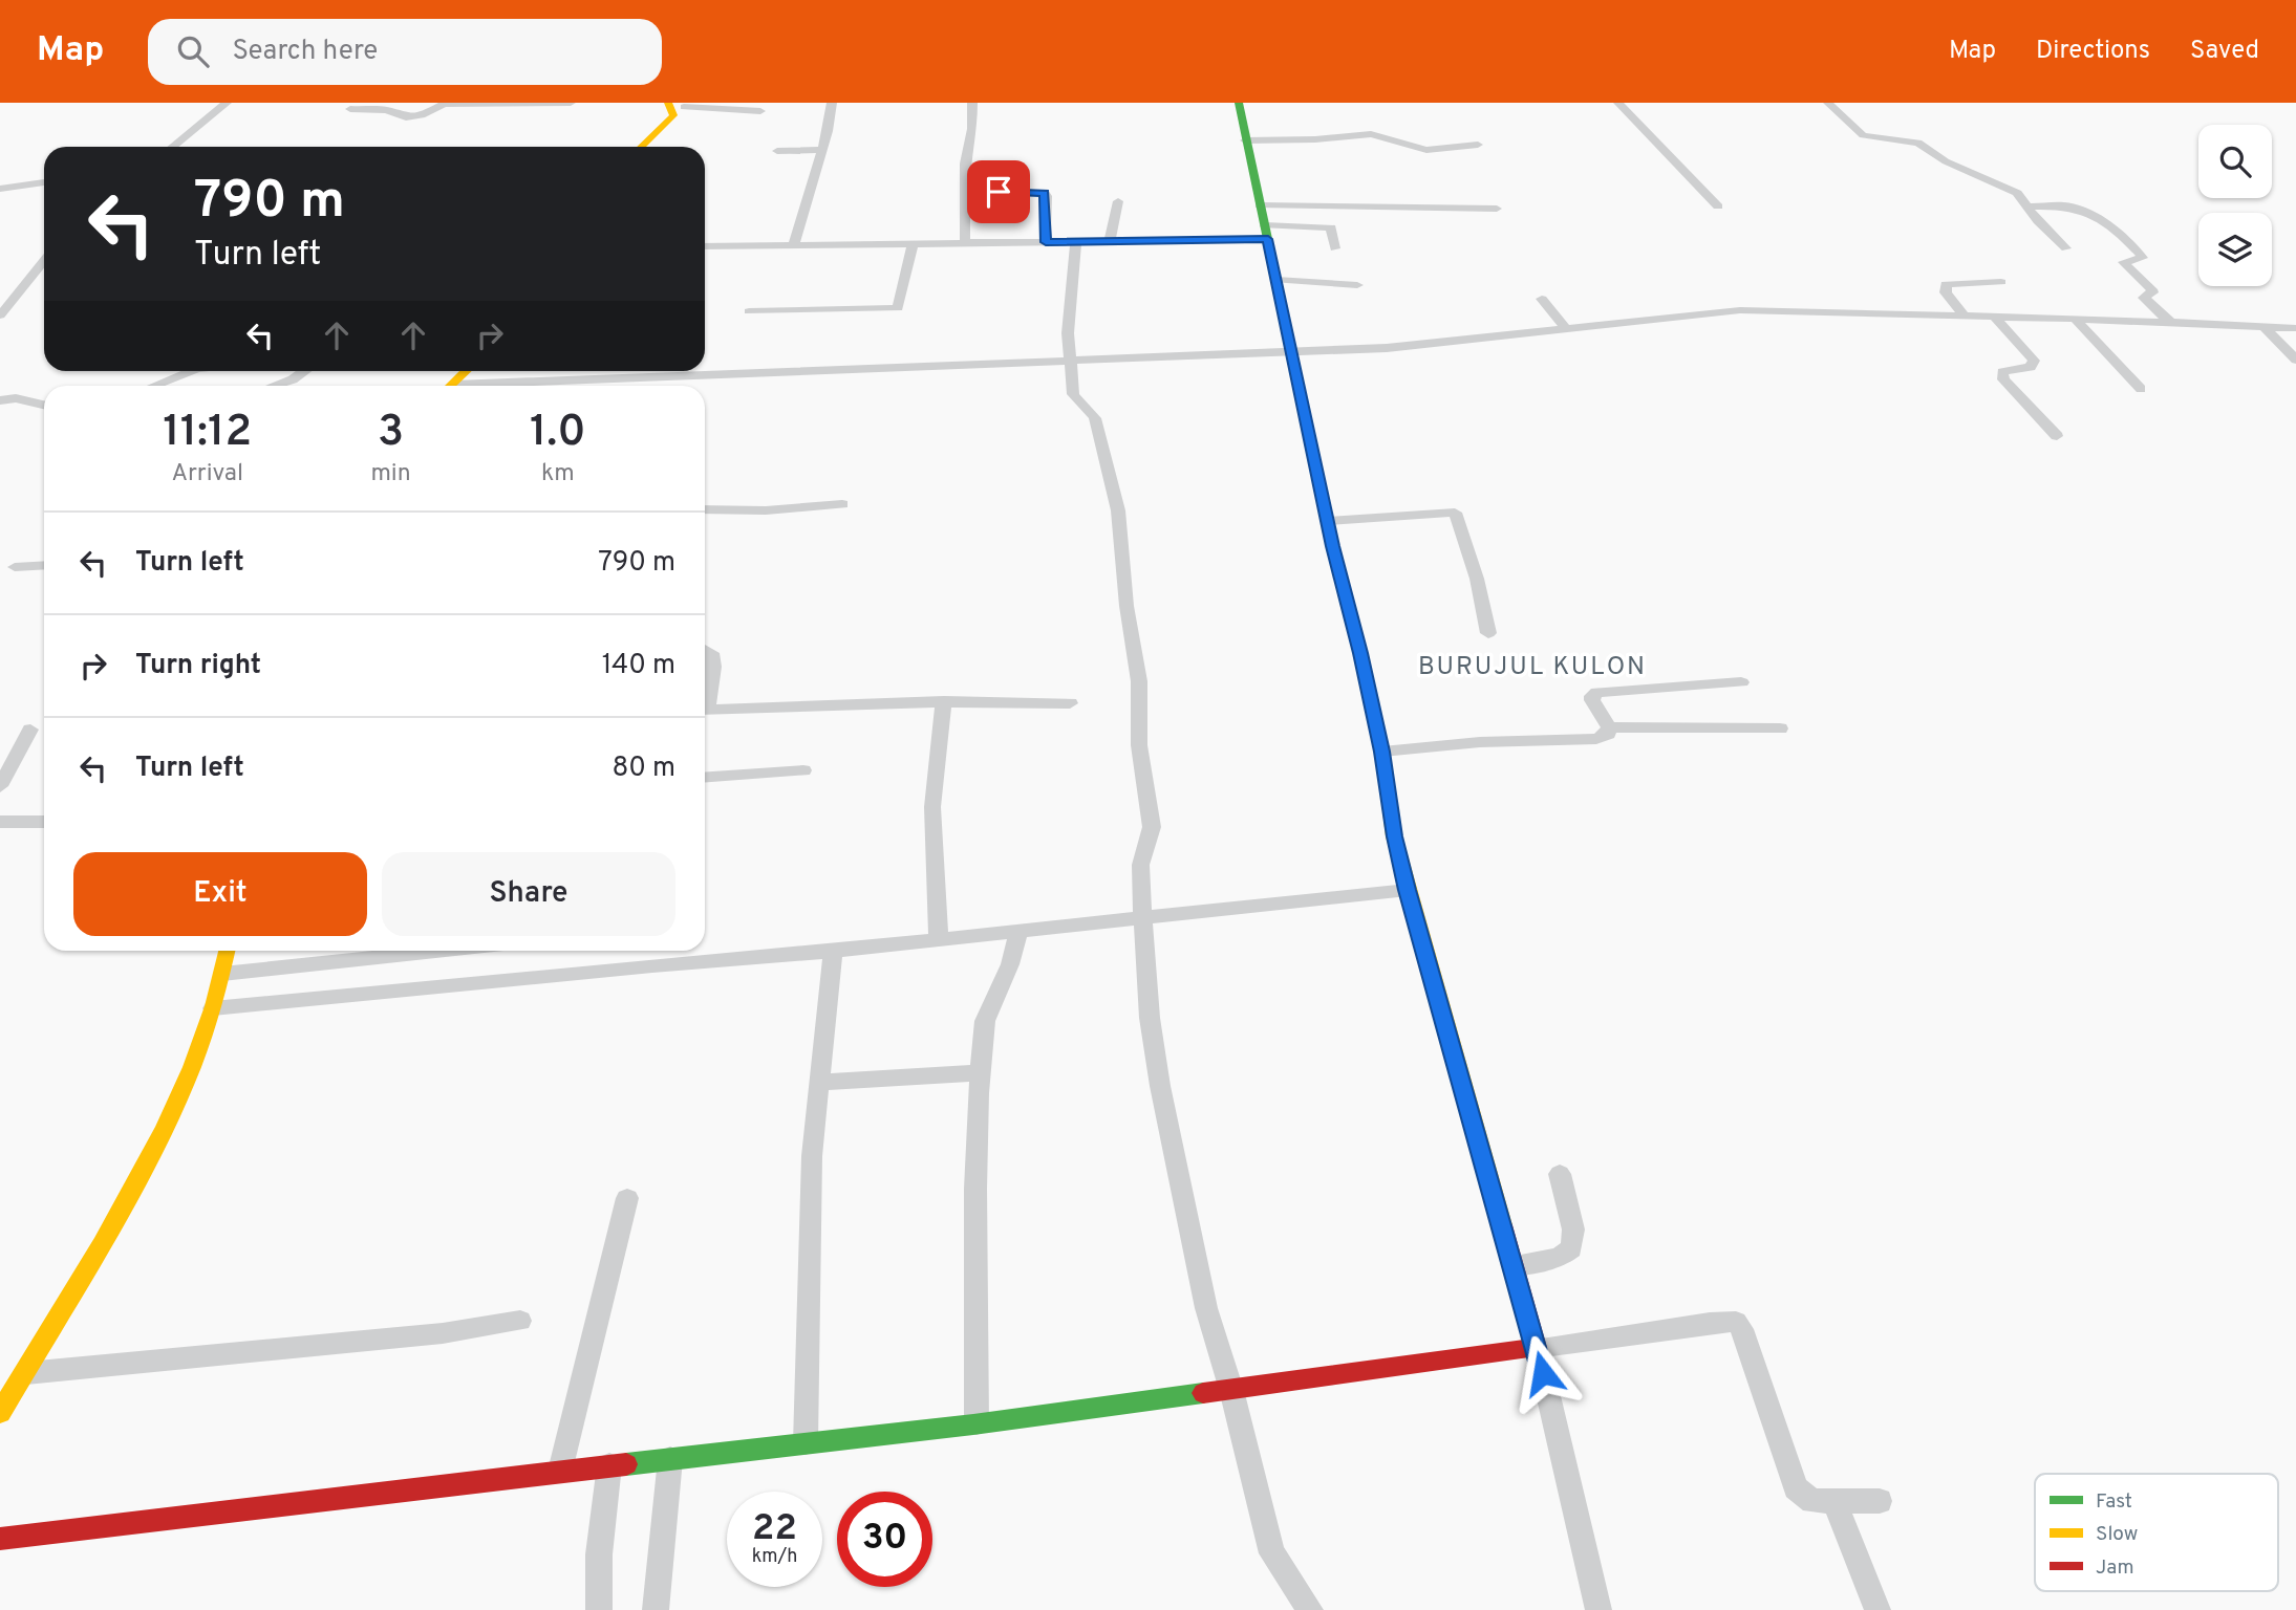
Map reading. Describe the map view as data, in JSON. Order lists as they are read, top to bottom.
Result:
{
  "districts": ["BURUJUL KULON"],
  "legend": ["Fast", "Slow", "Jam"],
  "page": {
    "header": "Map",
    "search": "Search here",
    "nav": ["Map", "Directions", "Saved"],
    "turn": ["790 m", "Turn left"],
    "eta": [
      "11:12",
      "Arrival",
      "3",
      "min",
      "1.0",
      "km"
    ],
    "list": [
      {
        "name": "Turn left",
        "value": "790 m"
      },
      {
        "name": "Turn right",
        "value": "140 m"
      },
      {
        "name": "Turn left",
        "value": "80 m"
      }
    ],
    "buttons": ["Exit", "Share"],
    "speed": "22 km/h",
    "limit": "30"
  }
}
